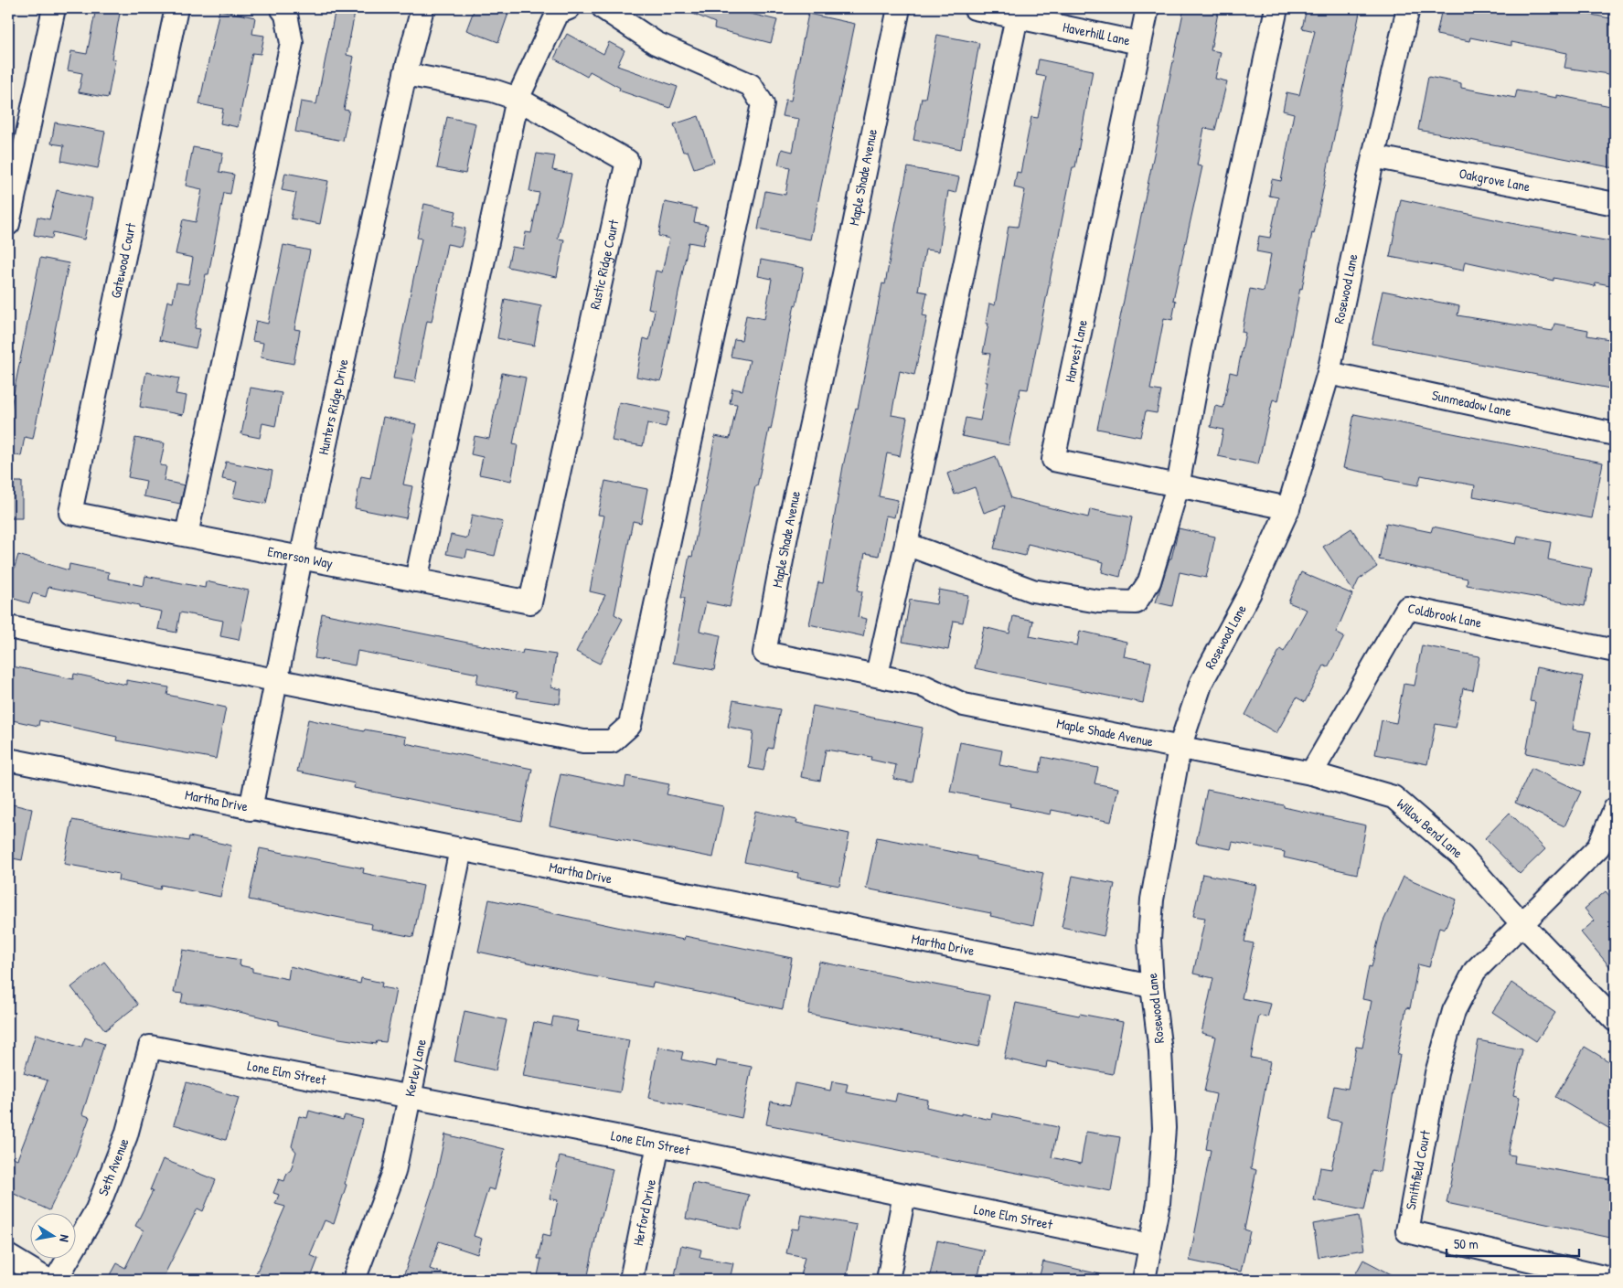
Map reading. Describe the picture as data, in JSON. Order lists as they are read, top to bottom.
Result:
{
  "streets": {
    "street": [
      "Haverhill Lane",
      "Maple Shade Avenue",
      "Oakgrove Lane",
      "Gatewood Court",
      "Rustic Ridge Court",
      "Rosewood Lane",
      "Harvest Lane",
      "Sunmeadow Lane",
      "Hunters Ridge Drive",
      "Emerson Way",
      "Coldbrook Lane",
      "Martha Drive",
      "Willow Bend Lane",
      "Kerley Lane",
      "Lone Elm Street",
      "Seth Avenue",
      "Smithfield Court",
      "Herford Drive"
    ]
  },
  "crossings": [
    ["Haverhill Lane", "Harvest Lane"],
    ["Maple Shade Avenue", "Rosewood Lane"],
    ["Maple Shade Avenue", "Willow Bend Lane"],
    ["Oakgrove Lane", "Rosewood Lane"],
    ["Gatewood Court", "Emerson Way"],
    ["Rustic Ridge Court", "Hunters Ridge Drive"],
    ["Rustic Ridge Court", "Emerson Way"],
    ["Rosewood Lane", "Harvest Lane"],
    ["Rosewood Lane", "Sunmeadow Lane"],
    ["Rosewood Lane", "Martha Drive"],
    ["Rosewood Lane", "Willow Bend Lane"],
    ["Rosewood Lane", "Lone Elm Street"],
    ["Hunters Ridge Drive", "Emerson Way"],
    ["Hunters Ridge Drive", "Martha Drive"],
    ["Coldbrook Lane", "Willow Bend Lane"],
    ["Martha Drive", "Kerley Lane"],
    ["Willow Bend Lane", "Smithfield Court"],
    ["Kerley Lane", "Lone Elm Street"],
    ["Lone Elm Street", "Seth Avenue"],
    ["Lone Elm Street", "Herford Drive"]
  ],
  "scale_bar": "50 m",
  "north": "right"
}
